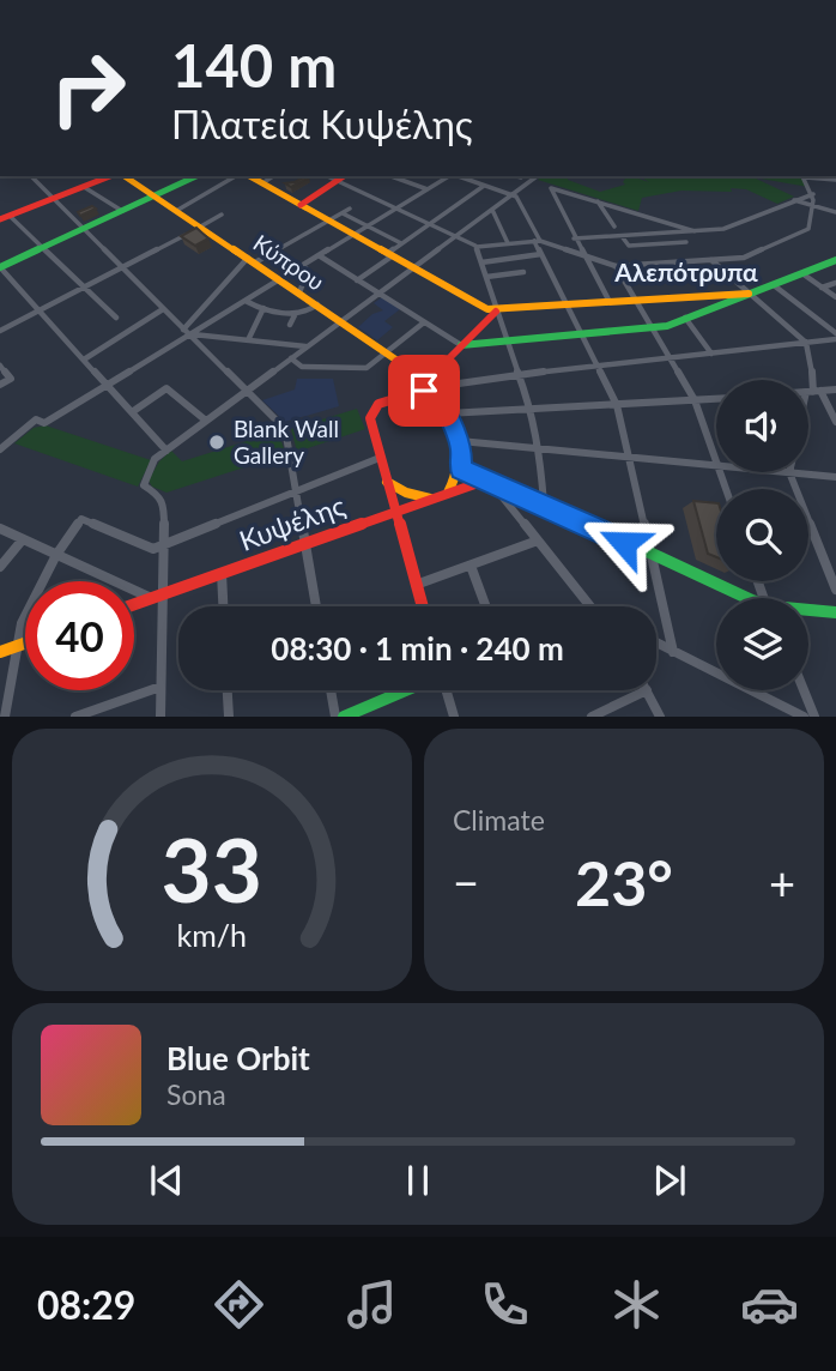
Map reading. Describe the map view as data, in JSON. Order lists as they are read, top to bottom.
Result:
{
  "streets": {
    "street": ["Κύπρου", "Κυψέλης"]
  },
  "crossings": [
    ["Κύπρου", "Κυψέλης"]
  ],
  "districts": ["Αλεπότρυπα"],
  "places": ["Blank Wall Gallery"],
  "page": {
    "turn": ["140 m", "Πλατεία Κυψέλης"],
    "limit": "40",
    "trip": "08:30 · 1 min · 240 m",
    "tile": "Climate",
    "heat": ["−", "23°", "+"],
    "song": ["Blue Orbit", "Sona"],
    "tabs": "08:29",
    "gauge": ["33", "km/h"]
  }
}
